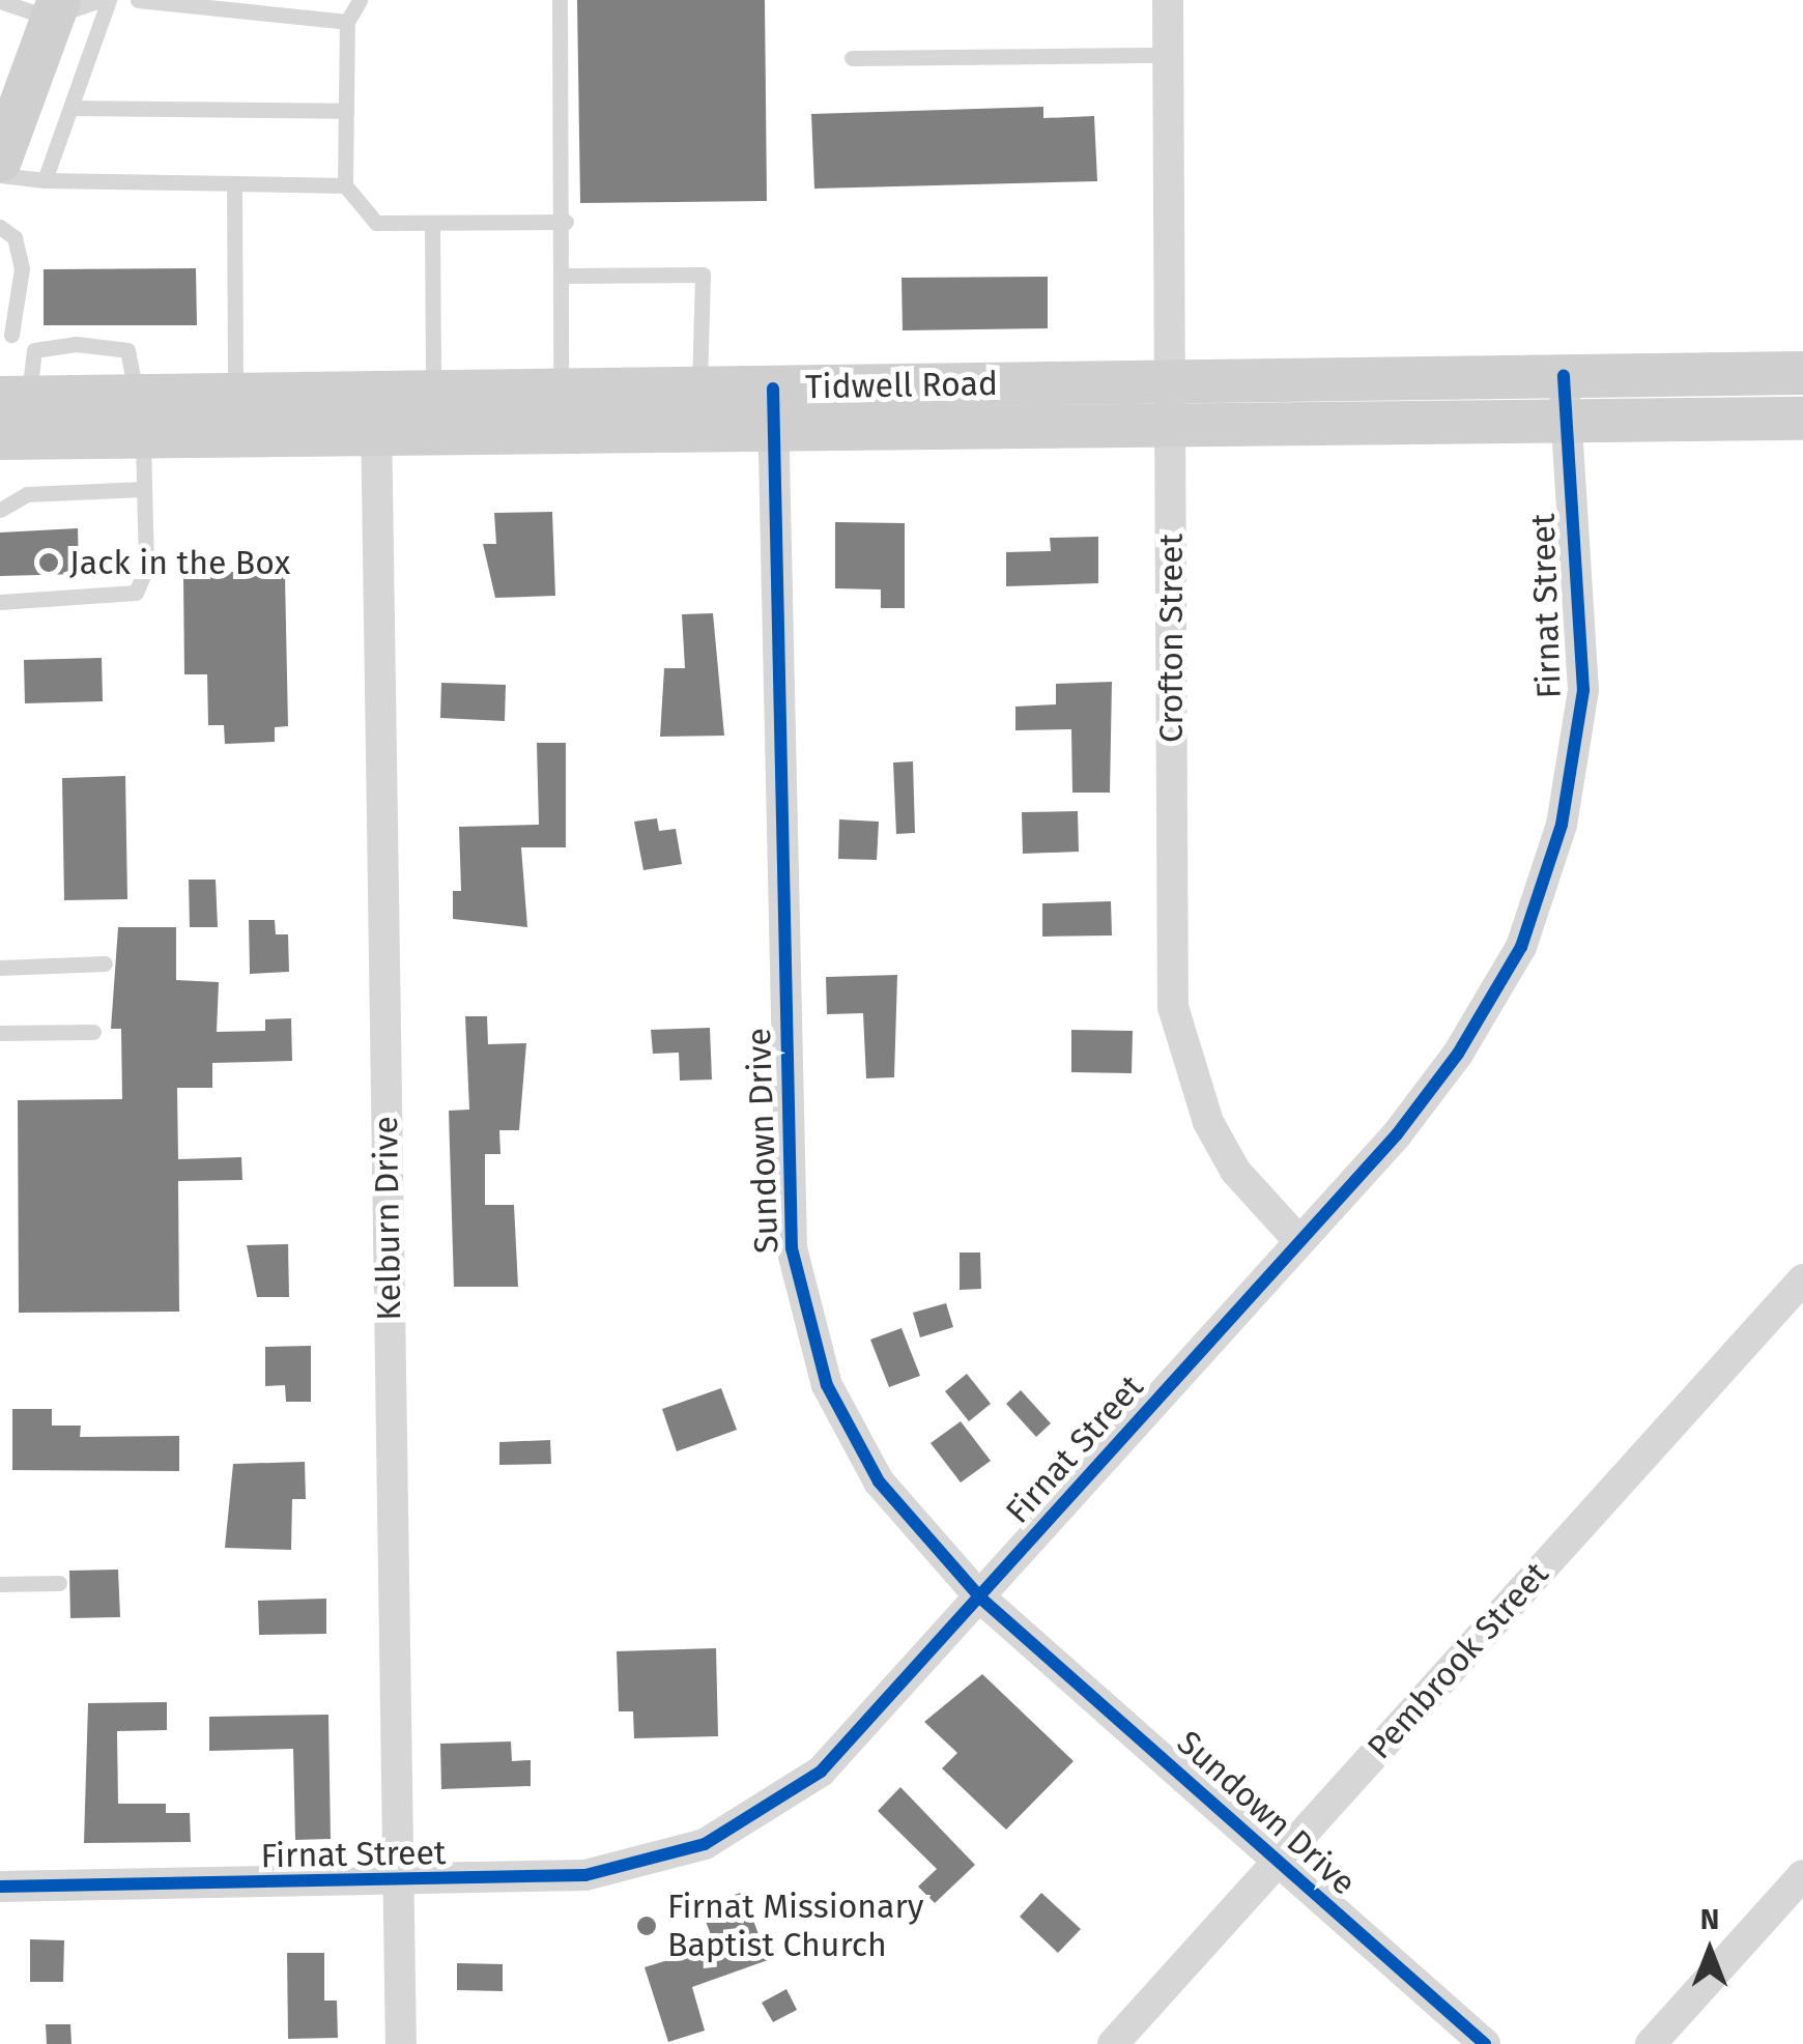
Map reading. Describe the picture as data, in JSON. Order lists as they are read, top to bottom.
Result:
{
  "streets": {
    "main road": ["Tidwell Road"],
    "street": [
      "Firnat Street",
      "Crofton Street",
      "Sundown Drive",
      "Kelburn Drive",
      "Pembrook Street"
    ]
  },
  "crossings": [
    ["Tidwell Road", "Firnat Street"],
    ["Tidwell Road", "Crofton Street"],
    ["Tidwell Road", "Sundown Drive"],
    ["Tidwell Road", "Kelburn Drive"],
    ["Firnat Street", "Crofton Street"],
    ["Firnat Street", "Sundown Drive"],
    ["Firnat Street", "Kelburn Drive"],
    ["Sundown Drive", "Pembrook Street"]
  ],
  "places": ["Jack in the Box", "Firnat Missionary Baptist Church"],
  "north": "top"
}
